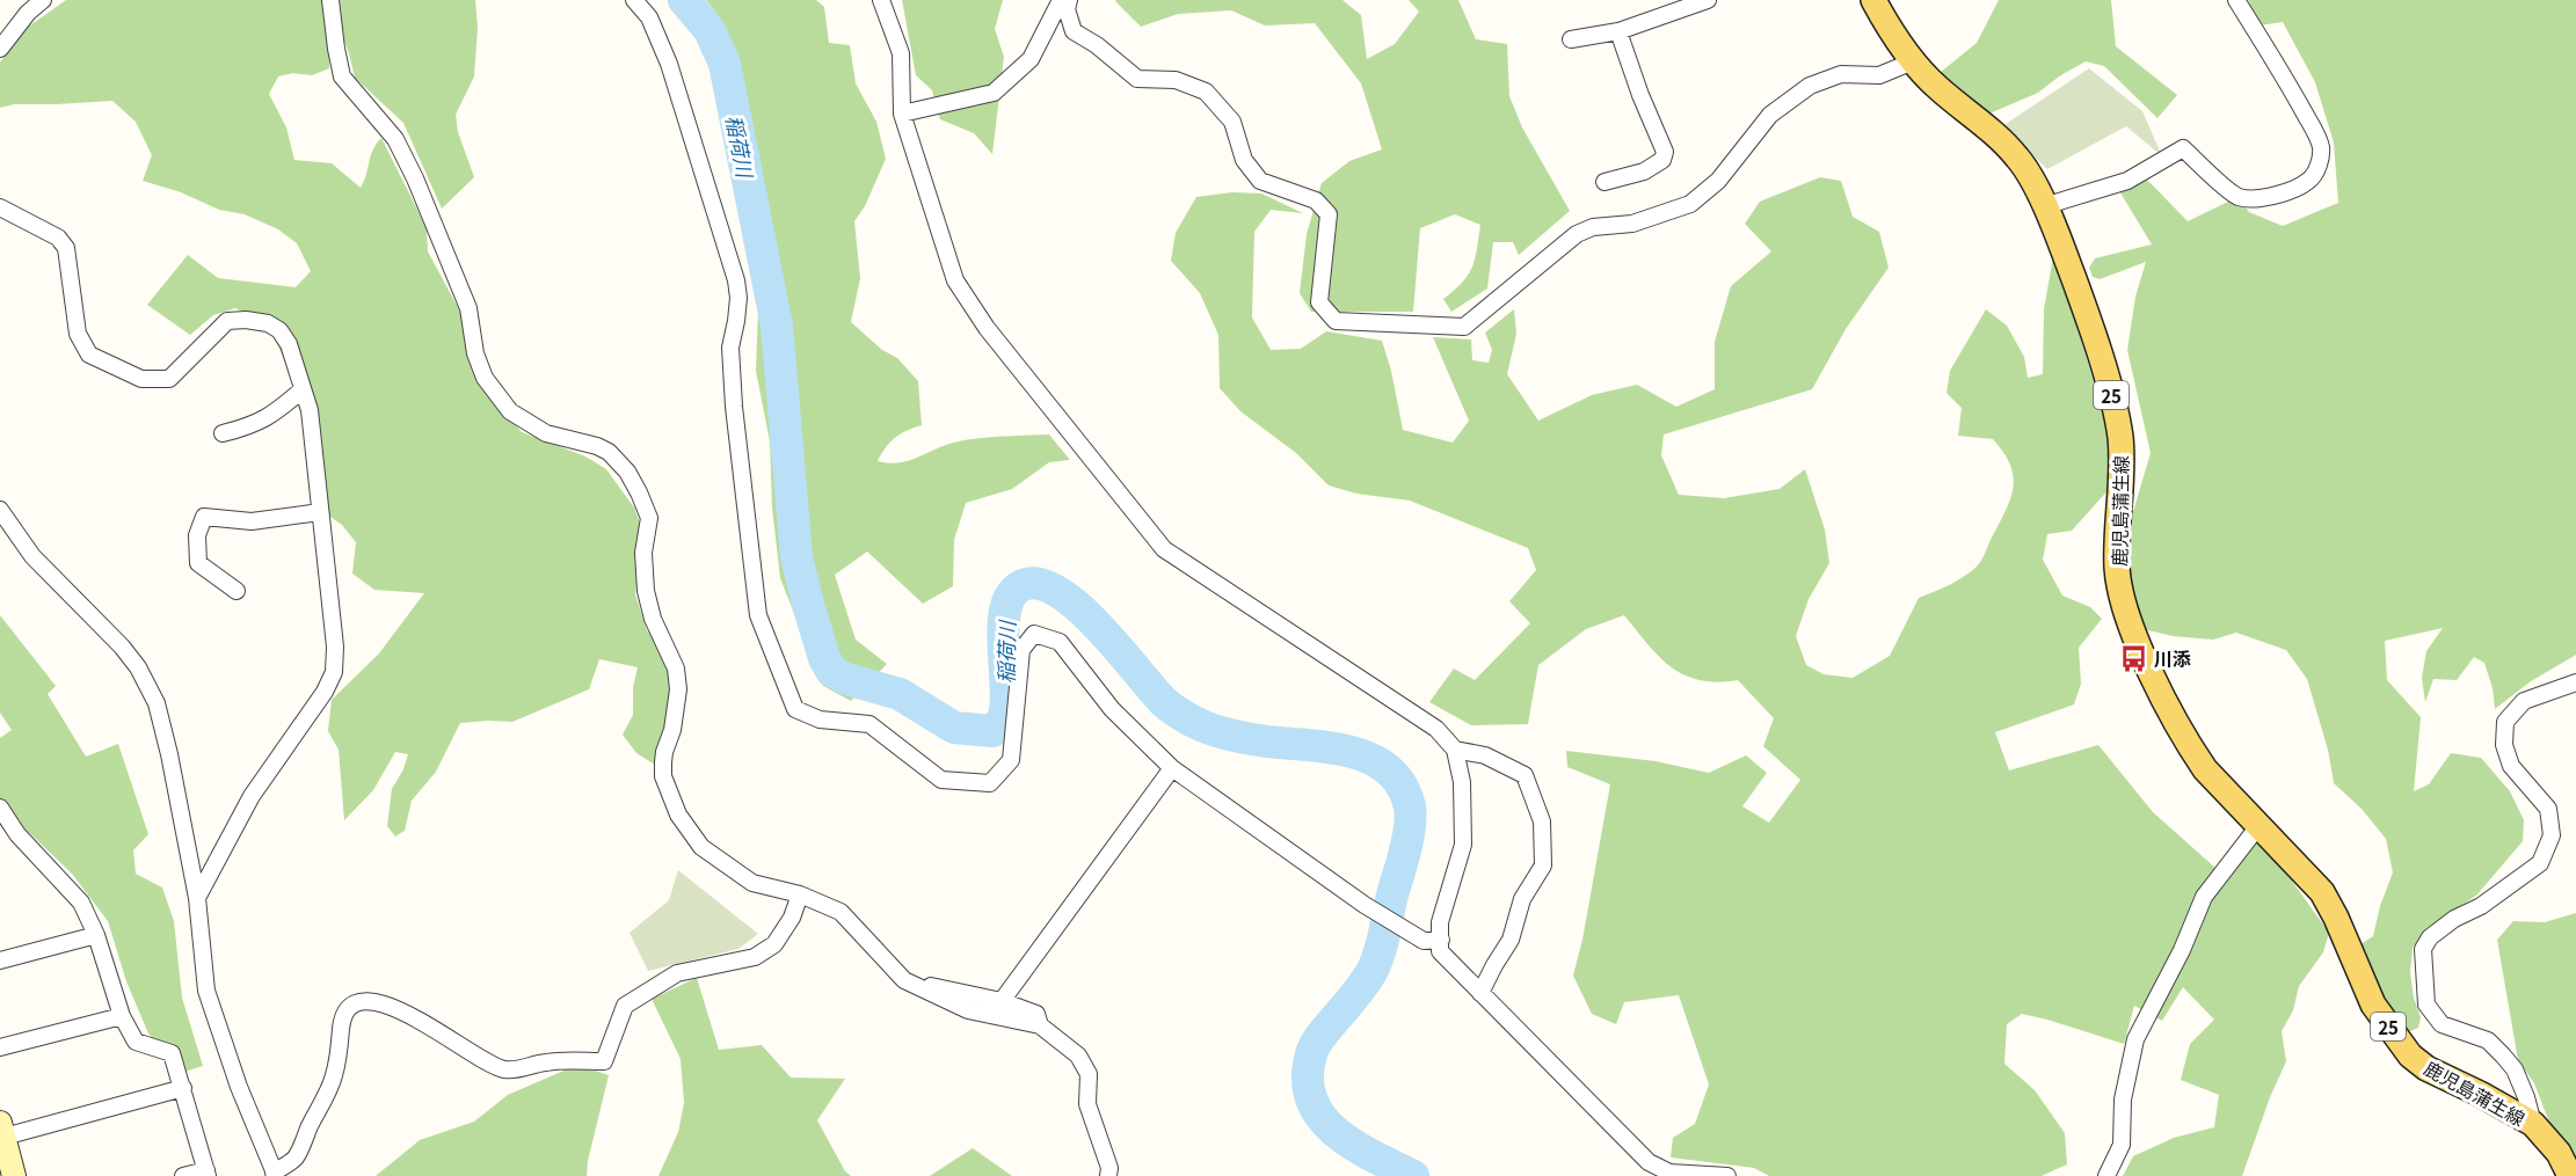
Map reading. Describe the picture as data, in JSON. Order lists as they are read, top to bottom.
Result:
{
  "streets": {
    "main road": ["25", "鹿児島蒲生線"]
  },
  "water": ["稲荷川"],
  "places": {
    "bus stop": ["川添"]
  }
}
